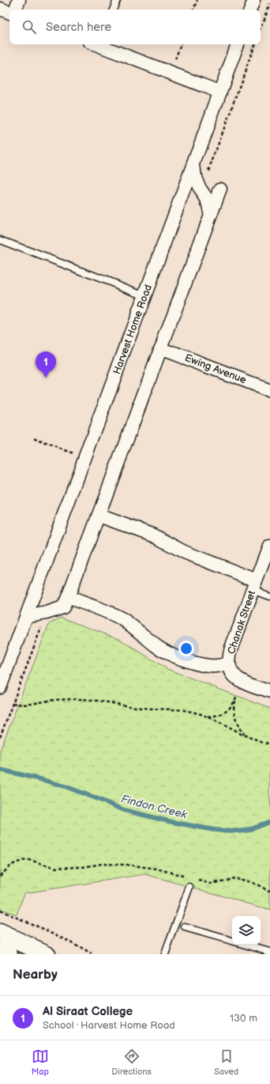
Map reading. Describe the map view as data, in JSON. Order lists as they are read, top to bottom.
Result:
{
  "streets": {
    "street": ["Harvest Home Road", "Ewing Avenue", "Chanak Street"]
  },
  "water": ["Findon Creek"],
  "page": {
    "search": "Search here",
    "pins": "1",
    "heading": "Nearby",
    "list": [
      {
        "mark": "1",
        "name": "Al Siraat College",
        "note": "School · Harvest Home Road",
        "value": "130 m"
      }
    ],
    "nav": ["Map", "Directions", "Saved"]
  }
}
